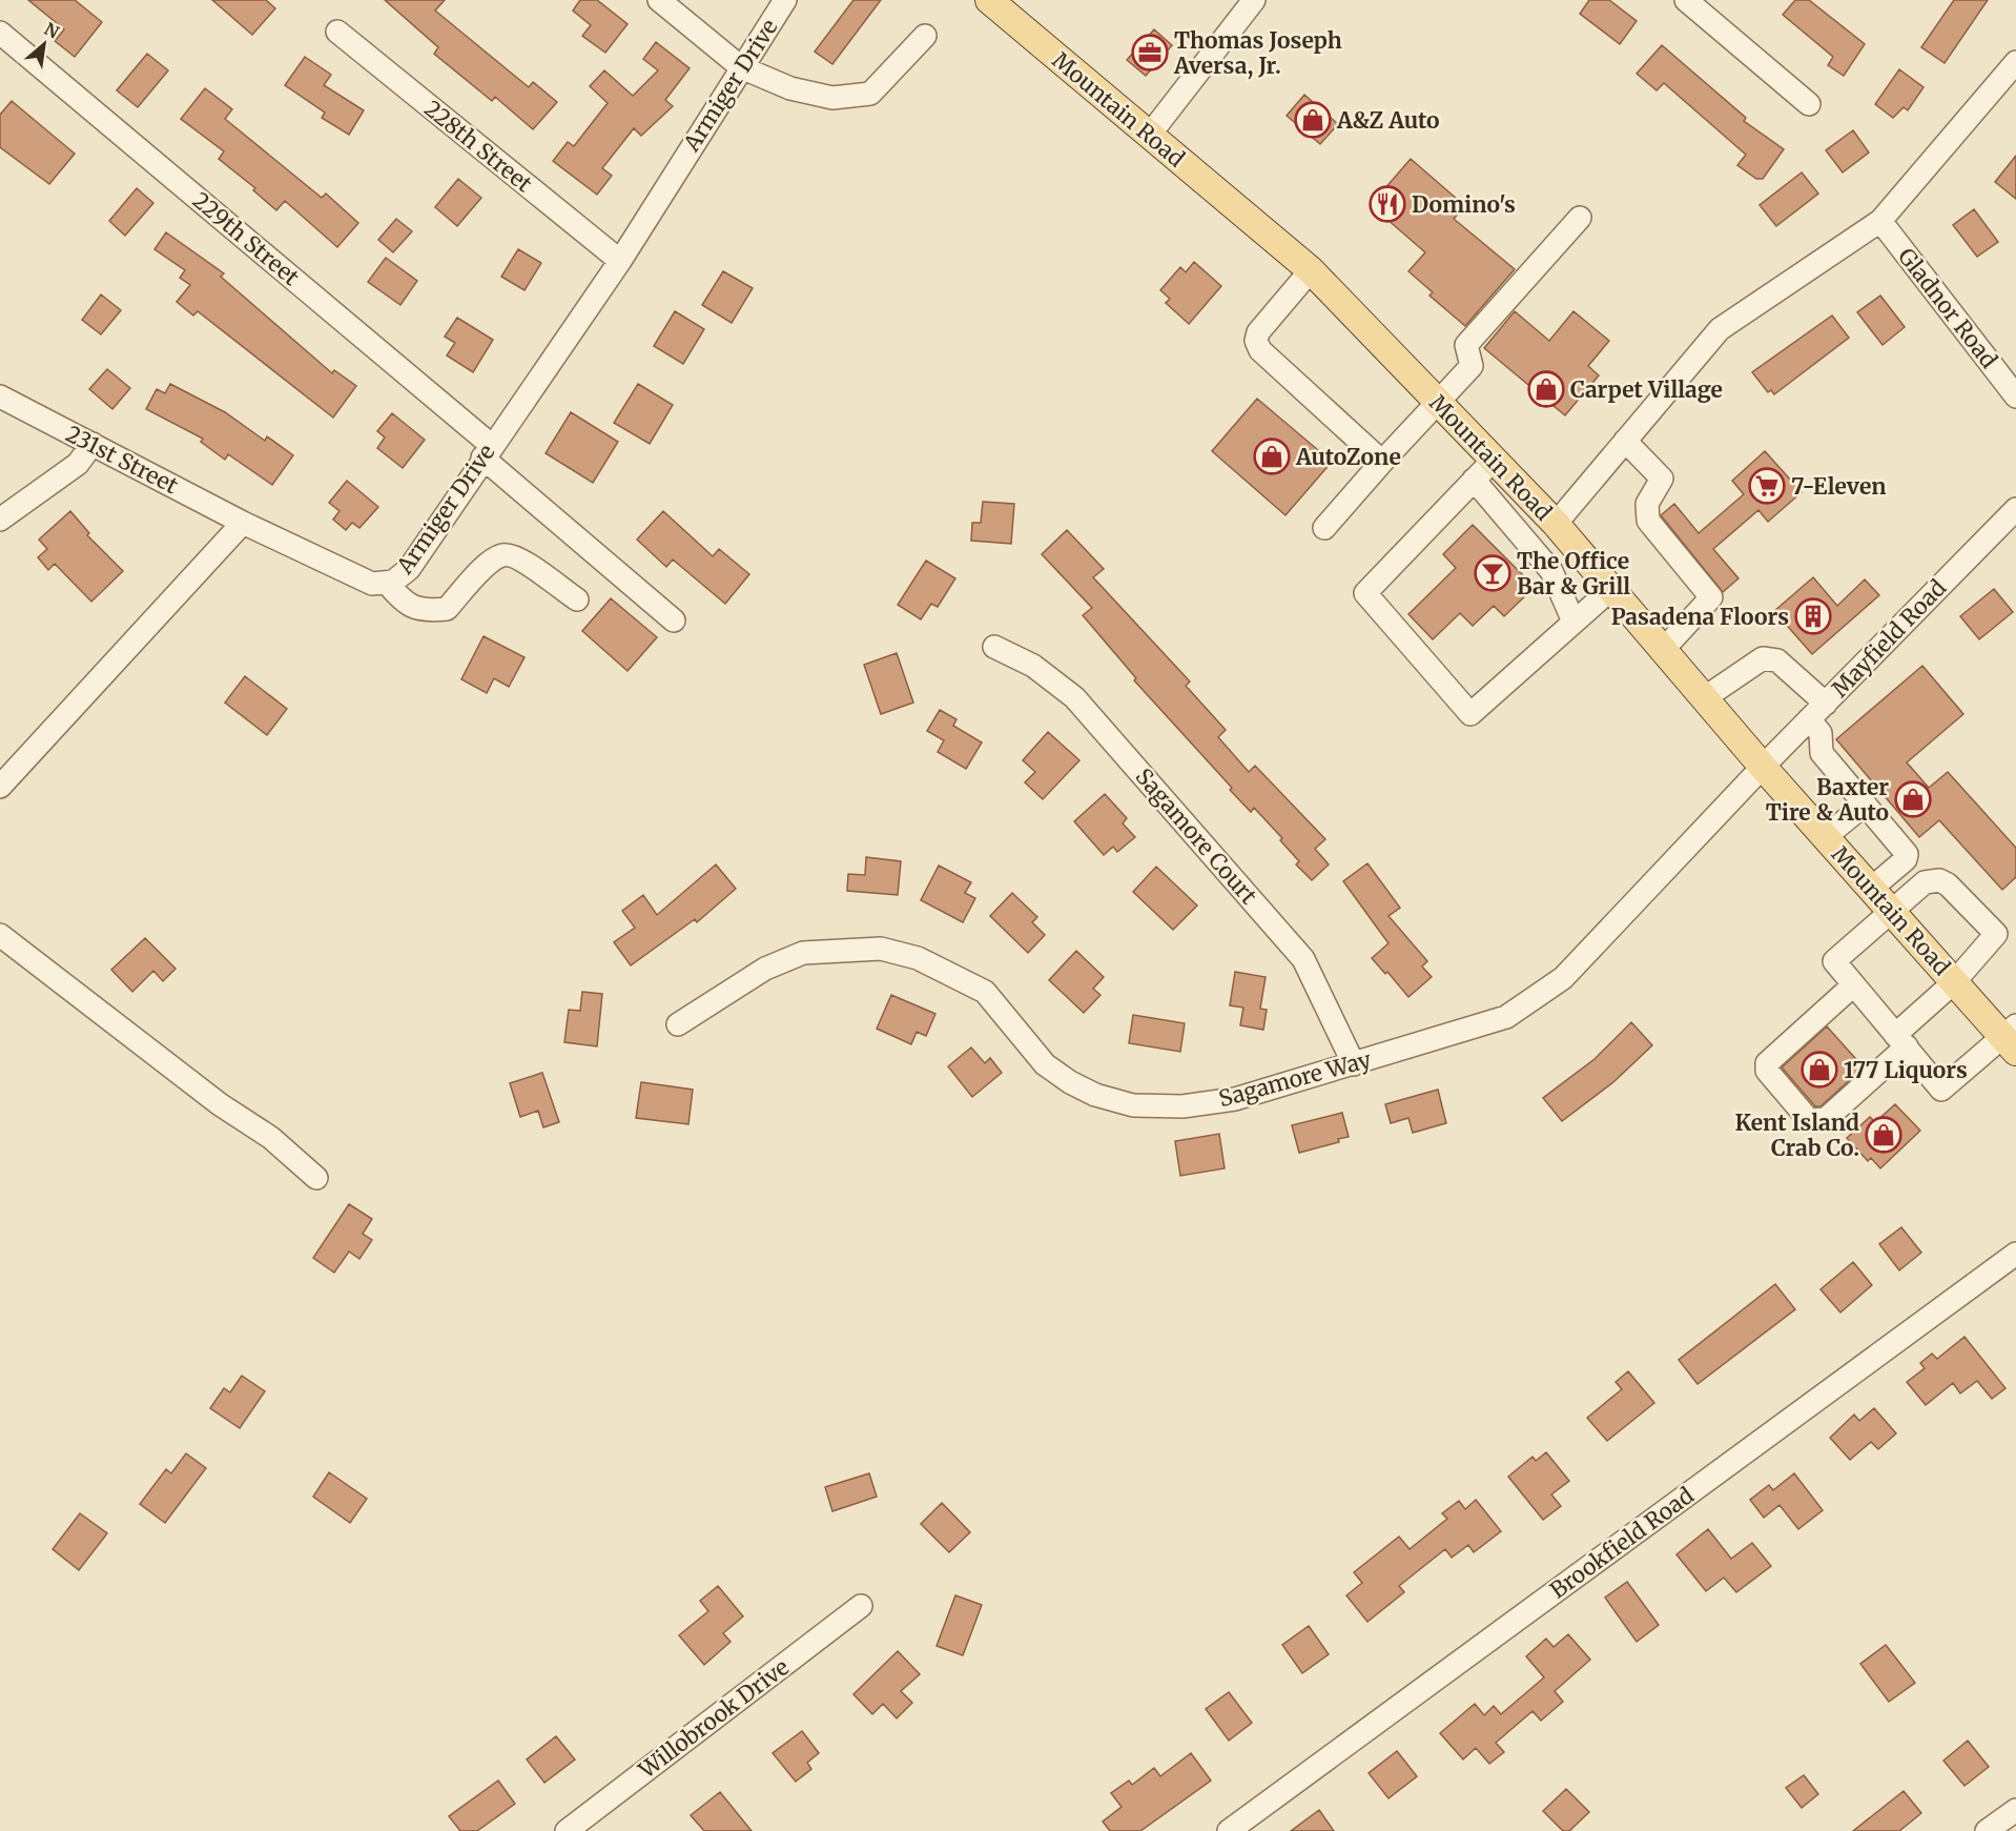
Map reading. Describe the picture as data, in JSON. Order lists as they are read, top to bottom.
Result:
{
  "streets": {
    "main road": ["Mountain Road"],
    "street": [
      "Armiger Drive",
      "228th Street",
      "229th Street",
      "Gladnor Road",
      "231st Street",
      "Mayfield Road",
      "Sagamore Court",
      "Sagamore Way",
      "Brookfield Road",
      "Willobrook Drive"
    ]
  },
  "crossings": [
    ["Armiger Drive", "228th Street"],
    ["Armiger Drive", "229th Street"],
    ["Armiger Drive", "231st Street"],
    ["Mountain Road", "Mayfield Road"],
    ["Mountain Road", "Sagamore Way"],
    ["Mayfield Road", "Sagamore Way"],
    ["Sagamore Court", "Sagamore Way"]
  ],
  "places": {
    "office": ["Thomas Joseph Aversa, Jr."],
    "shop": [
      "A&Z Auto",
      "Carpet Village",
      "AutoZone",
      "Baxter Tire & Auto",
      "177 Liquors",
      "Kent Island Crab Co."
    ],
    "restaurant": ["Domino's"],
    "supermarket": ["7-Eleven"],
    "bar": ["The Office Bar & Grill"],
    "building": ["Pasadena Floors"]
  },
  "north": "top right"
}
